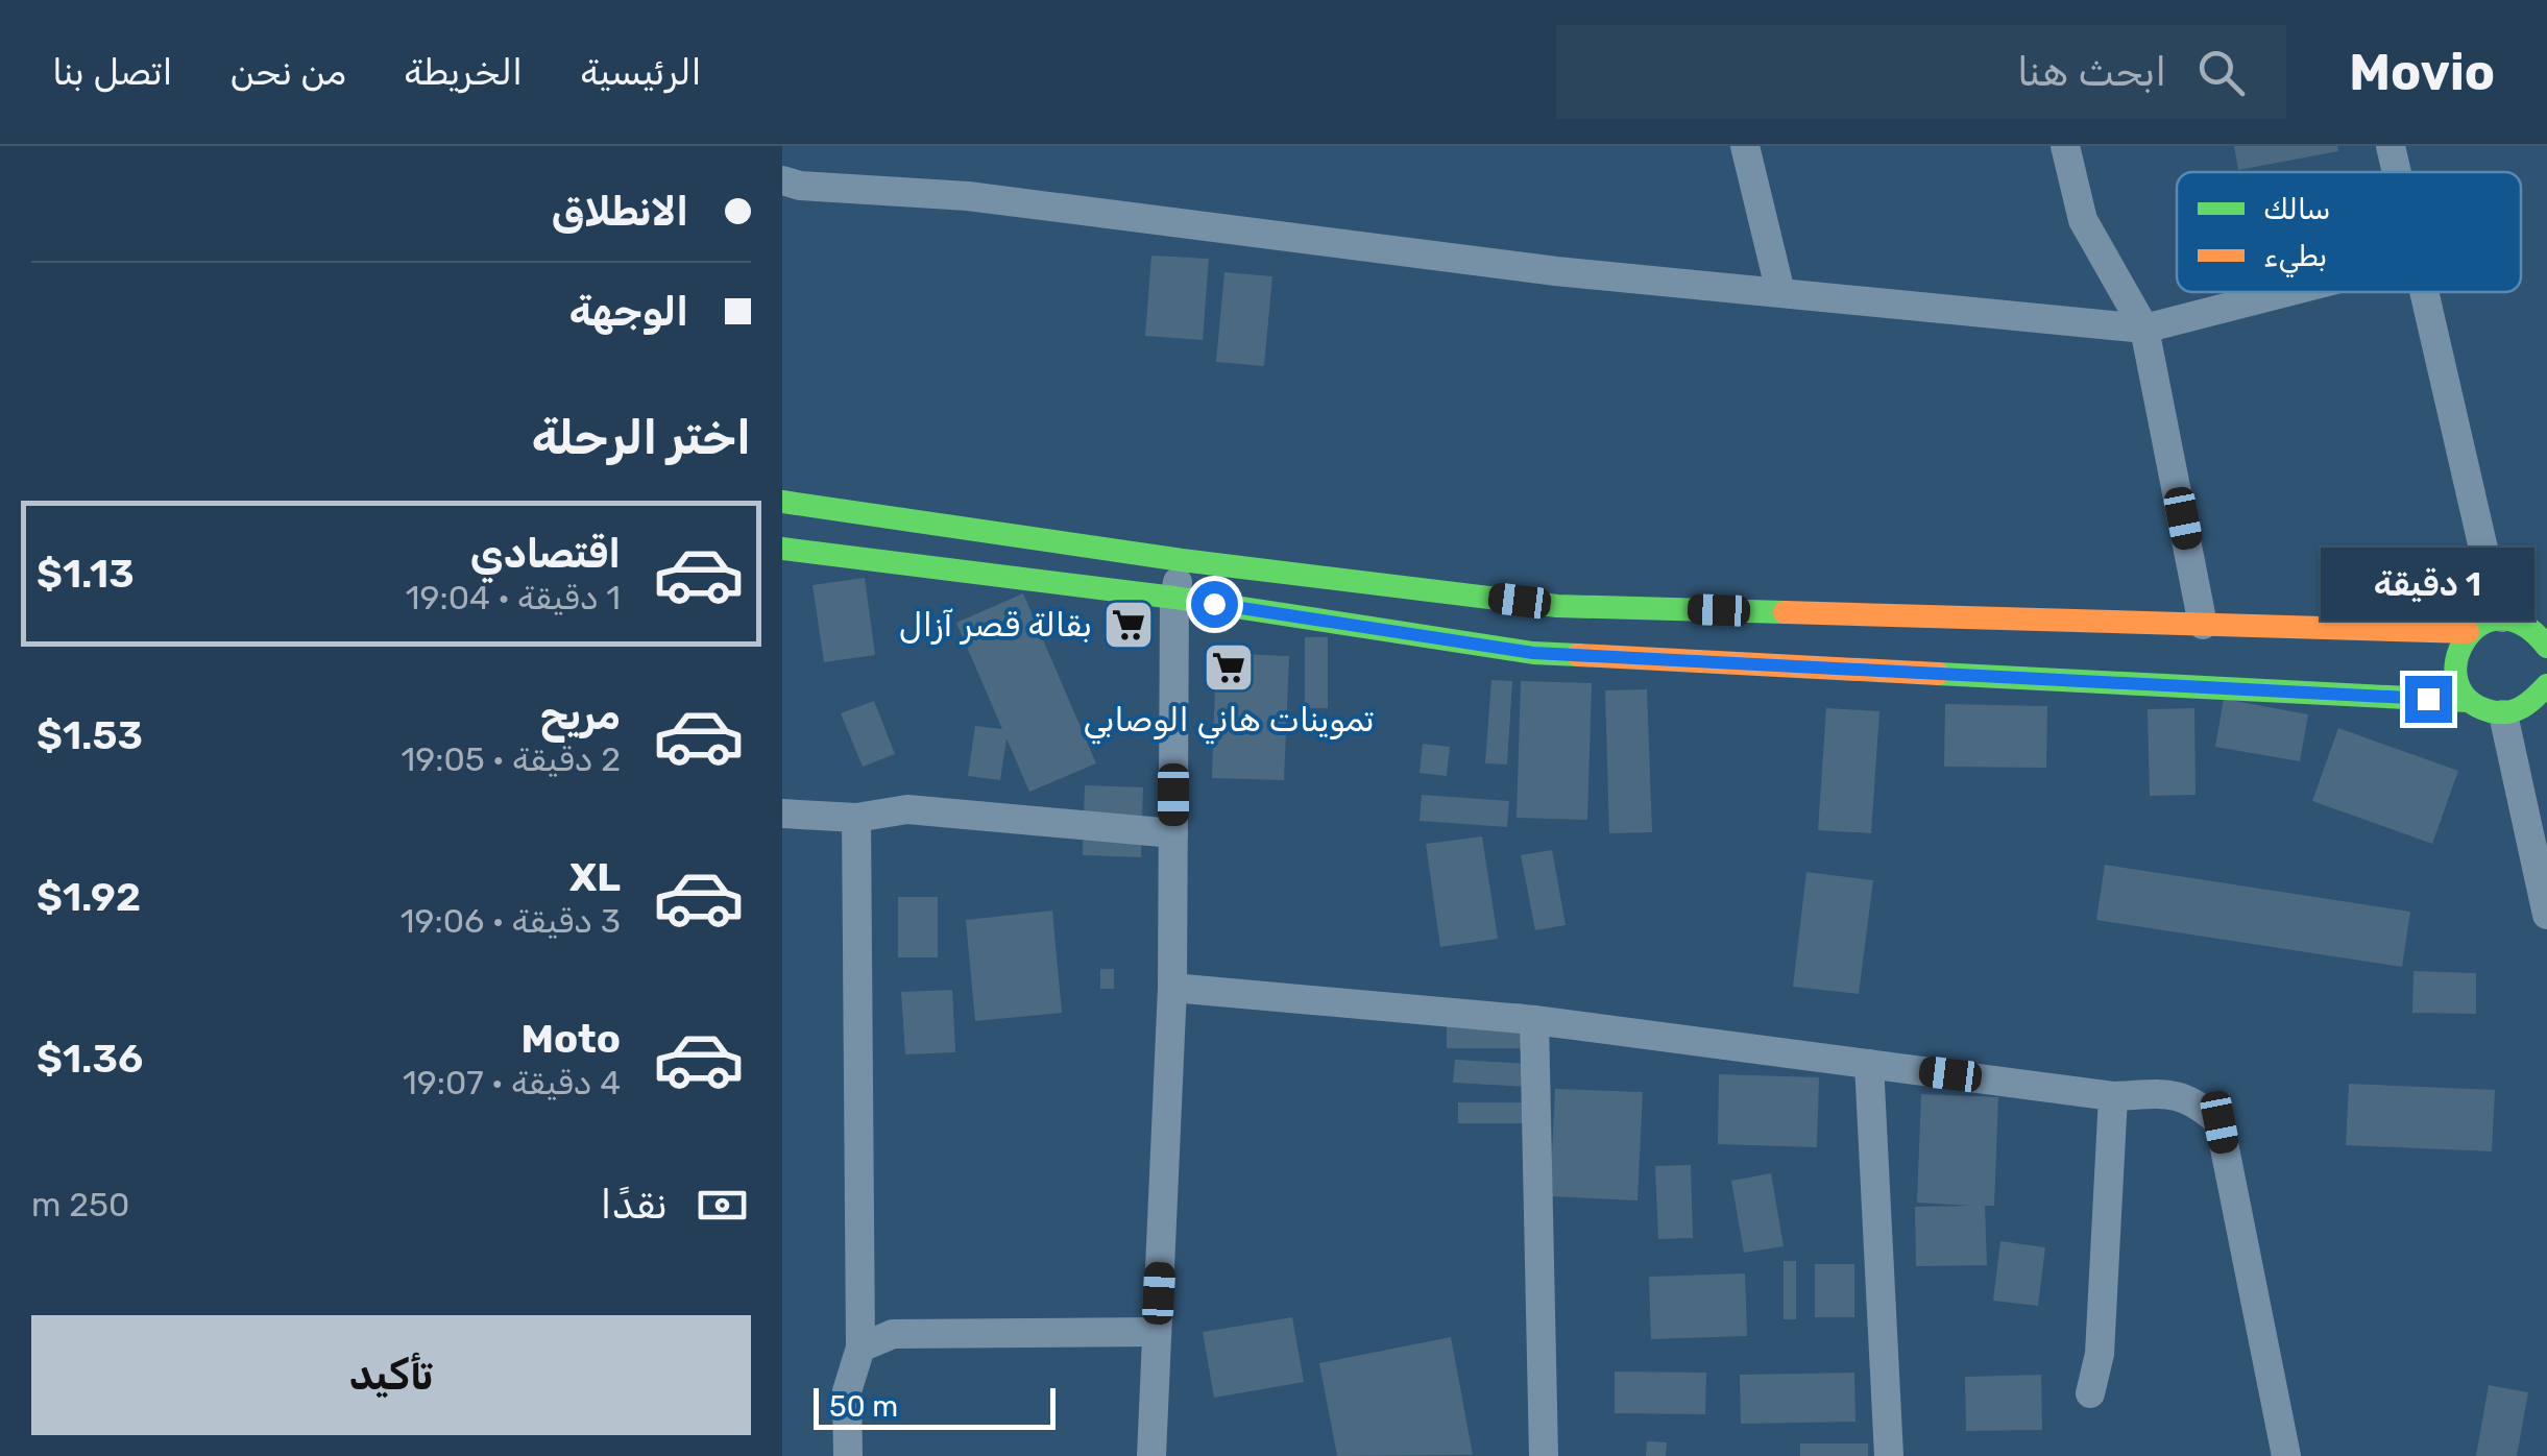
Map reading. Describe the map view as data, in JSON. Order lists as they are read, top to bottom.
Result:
{
  "places": {
    "supermarket": ["بقالة قصر آزال", "تموينات هاني الوصابي"]
  },
  "legend": ["سالك", "بطيء"],
  "scale_bar": "50 m",
  "page": {
    "header": "Movio",
    "search": "ابحث هنا",
    "nav": [
      "الرئيسية",
      "الخريطة",
      "من نحن",
      "اتصل بنا"
    ],
    "banner": ["الانطلاق", "الوجهة"],
    "heading": "اختر الرحلة",
    "list": [
      {
        "name": "اقتصادي",
        "note": "1 دقيقة · 19:04",
        "value": "$1.13"
      },
      {
        "name": "مريح",
        "note": "2 دقيقة · 19:05",
        "value": "$1.53"
      },
      {
        "name": "XL",
        "note": "3 دقيقة · 19:06",
        "value": "$1.92"
      },
      {
        "name": "Moto",
        "note": "4 دقيقة · 19:07",
        "value": "$1.36"
      }
    ],
    "bubble": "1 دقيقة",
    "pay": ["نقدًا", "250 m"],
    "buttons": "تأكيد",
    "scale": "50 m"
  }
}
